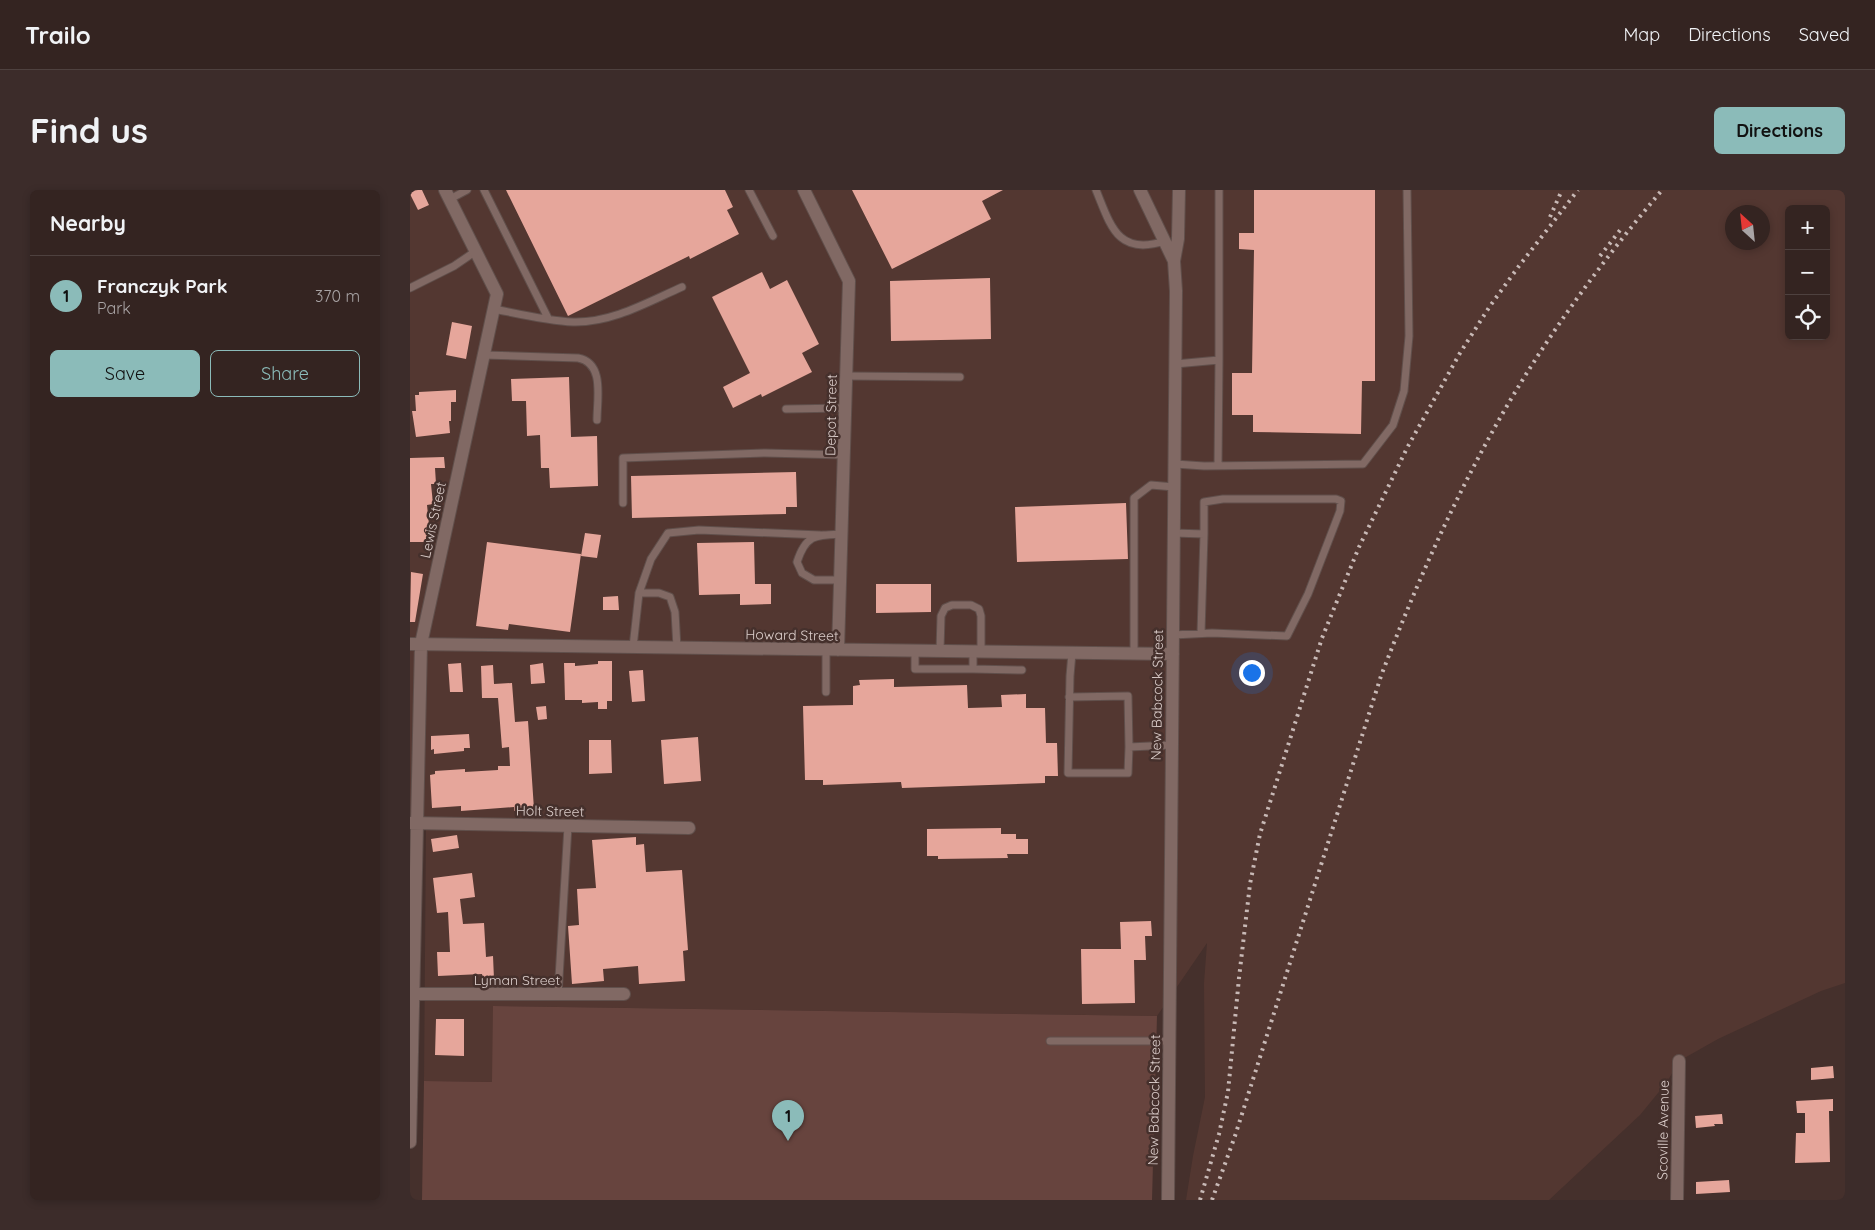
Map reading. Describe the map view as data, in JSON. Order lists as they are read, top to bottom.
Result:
{
  "streets": {
    "street": [
      "Depot Street",
      "Lewis Street",
      "Howard Street",
      "New Babcock Street",
      "Holt Street",
      "Lyman Street",
      "Scoville Avenue"
    ]
  },
  "crossings": [
    ["Depot Street", "Howard Street"],
    ["Lewis Street", "Howard Street"],
    ["Lewis Street", "Holt Street"],
    ["Lewis Street", "Lyman Street"],
    ["Howard Street", "New Babcock Street"]
  ],
  "north": "top left",
  "page": {
    "header": "Trailo",
    "nav": ["Map", "Directions", "Saved"],
    "buttons": [
      "Directions",
      ["Save", "Share"]
    ],
    "title": "Find us",
    "heading": "Nearby",
    "map_buttons": ["+", "−"],
    "list": [
      {
        "mark": "1",
        "name": "Franczyk Park",
        "note": "Park",
        "value": "370 m"
      }
    ],
    "pins": "1"
  }
}
